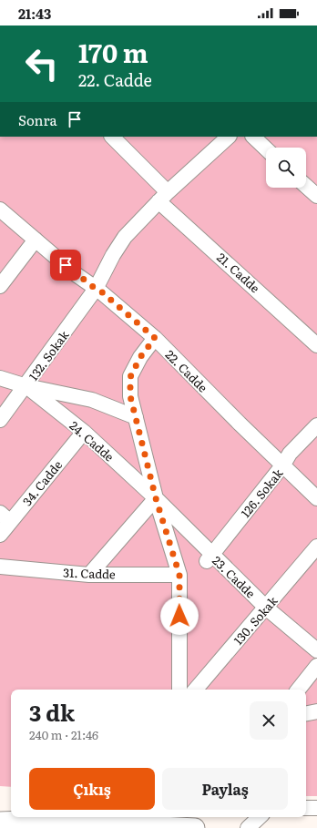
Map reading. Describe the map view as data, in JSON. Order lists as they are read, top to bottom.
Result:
{
  "streets": {
    "street": [
      "21. Cadde",
      "132. Sokak",
      "22. Cadde",
      "24. Cadde",
      "34. Cadde",
      "126. Sokak",
      "31. Cadde",
      "23. Cadde",
      "130. Sokak"
    ]
  },
  "crossings": [
    ["21. Cadde", "132. Sokak"],
    ["132. Sokak", "22. Cadde"],
    ["132. Sokak", "24. Cadde"],
    ["22. Cadde", "126. Sokak"],
    ["24. Cadde", "34. Cadde"],
    ["24. Cadde", "23. Cadde"],
    ["126. Sokak", "23. Cadde"],
    ["23. Cadde", "130. Sokak"]
  ],
  "page": {
    "status": "21:43",
    "turn": ["170 m", "22. Cadde"],
    "then": "Sonra",
    "heading": ["3 dk", "240 m · 21:46"],
    "buttons": ["Çıkış", "Paylaş"]
  }
}
